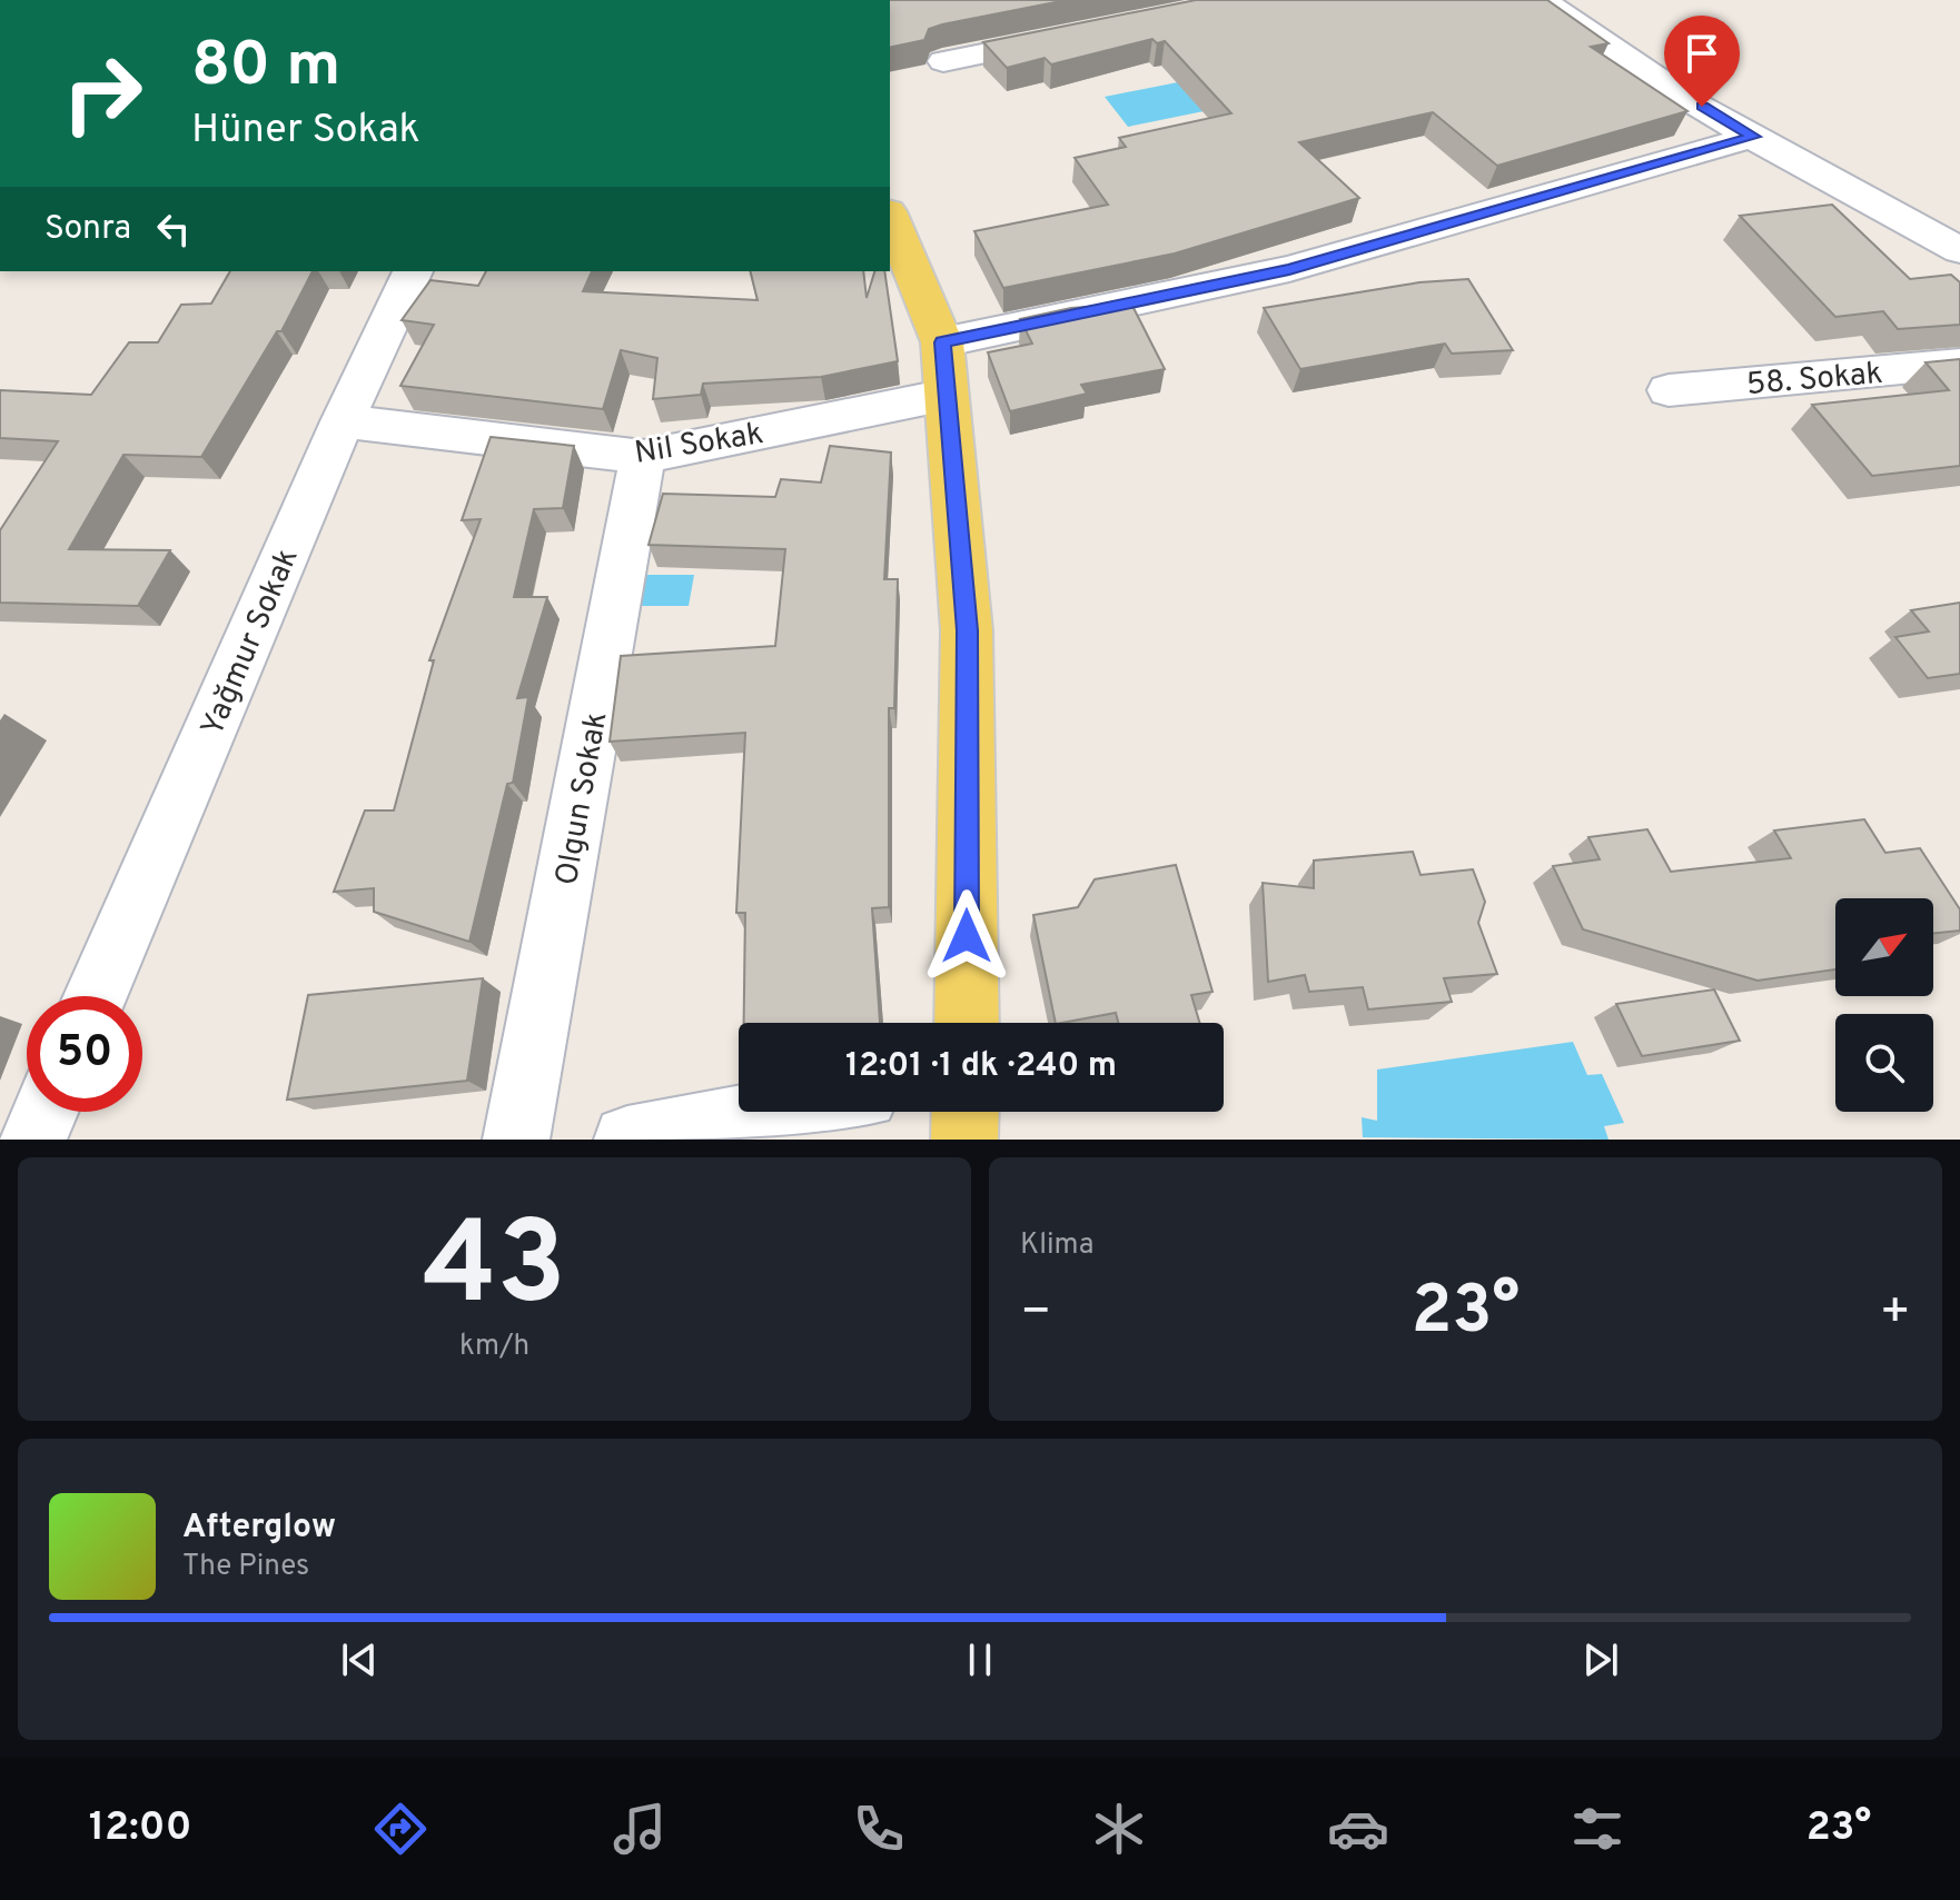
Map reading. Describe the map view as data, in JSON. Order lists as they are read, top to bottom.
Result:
{
  "streets": {
    "street": [
      "58. Sokak",
      "Nil Sokak",
      "Yağmur Sokak",
      "Olgun Sokak"
    ]
  },
  "crossings": [
    ["Nil Sokak", "Yağmur Sokak"],
    ["Nil Sokak", "Olgun Sokak"]
  ],
  "north": "top right",
  "page": {
    "turn": ["80 m", "Hüner Sokak"],
    "then": "Sonra",
    "limit": "50",
    "trip": "12:01 · 1 dk · 240 m",
    "tile": [
      ["43", "km/h"],
      "Klima"
    ],
    "heat": ["−", "23°", "+"],
    "song": ["Afterglow", "The Pines"],
    "tabs": ["12:00", "23°"]
  }
}
